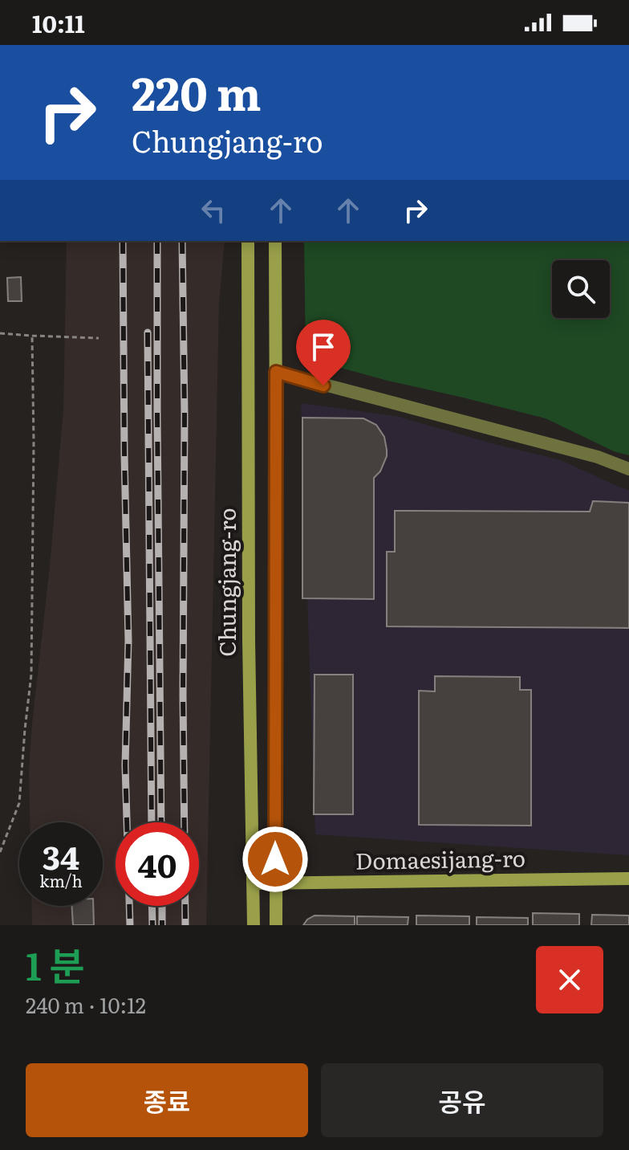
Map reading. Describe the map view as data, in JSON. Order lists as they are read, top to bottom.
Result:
{
  "streets": {
    "street": ["Chungjang-ro", "Domaesijang-ro"]
  },
  "crossings": [
    ["Chungjang-ro", "Domaesijang-ro"]
  ],
  "page": {
    "status": "10:11",
    "turn": ["220 m", "Chungjang-ro"],
    "speed": "34 km/h",
    "limit": "40",
    "heading": ["1 분", "240 m · 10:12"],
    "buttons": ["종료", "공유"]
  }
}
